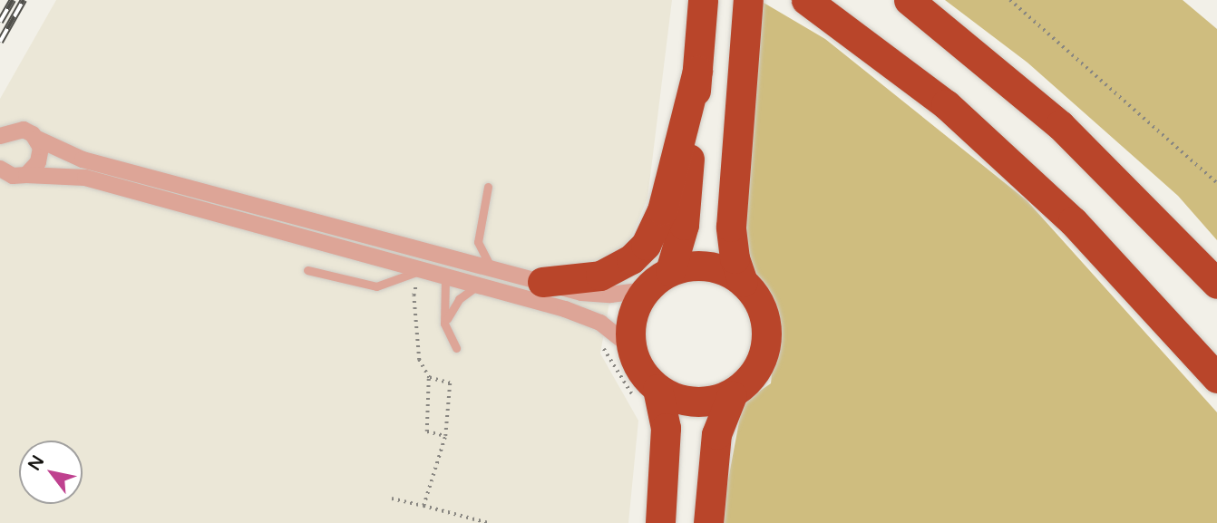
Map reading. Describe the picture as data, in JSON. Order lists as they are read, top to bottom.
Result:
{
  "north": "top left"
}
